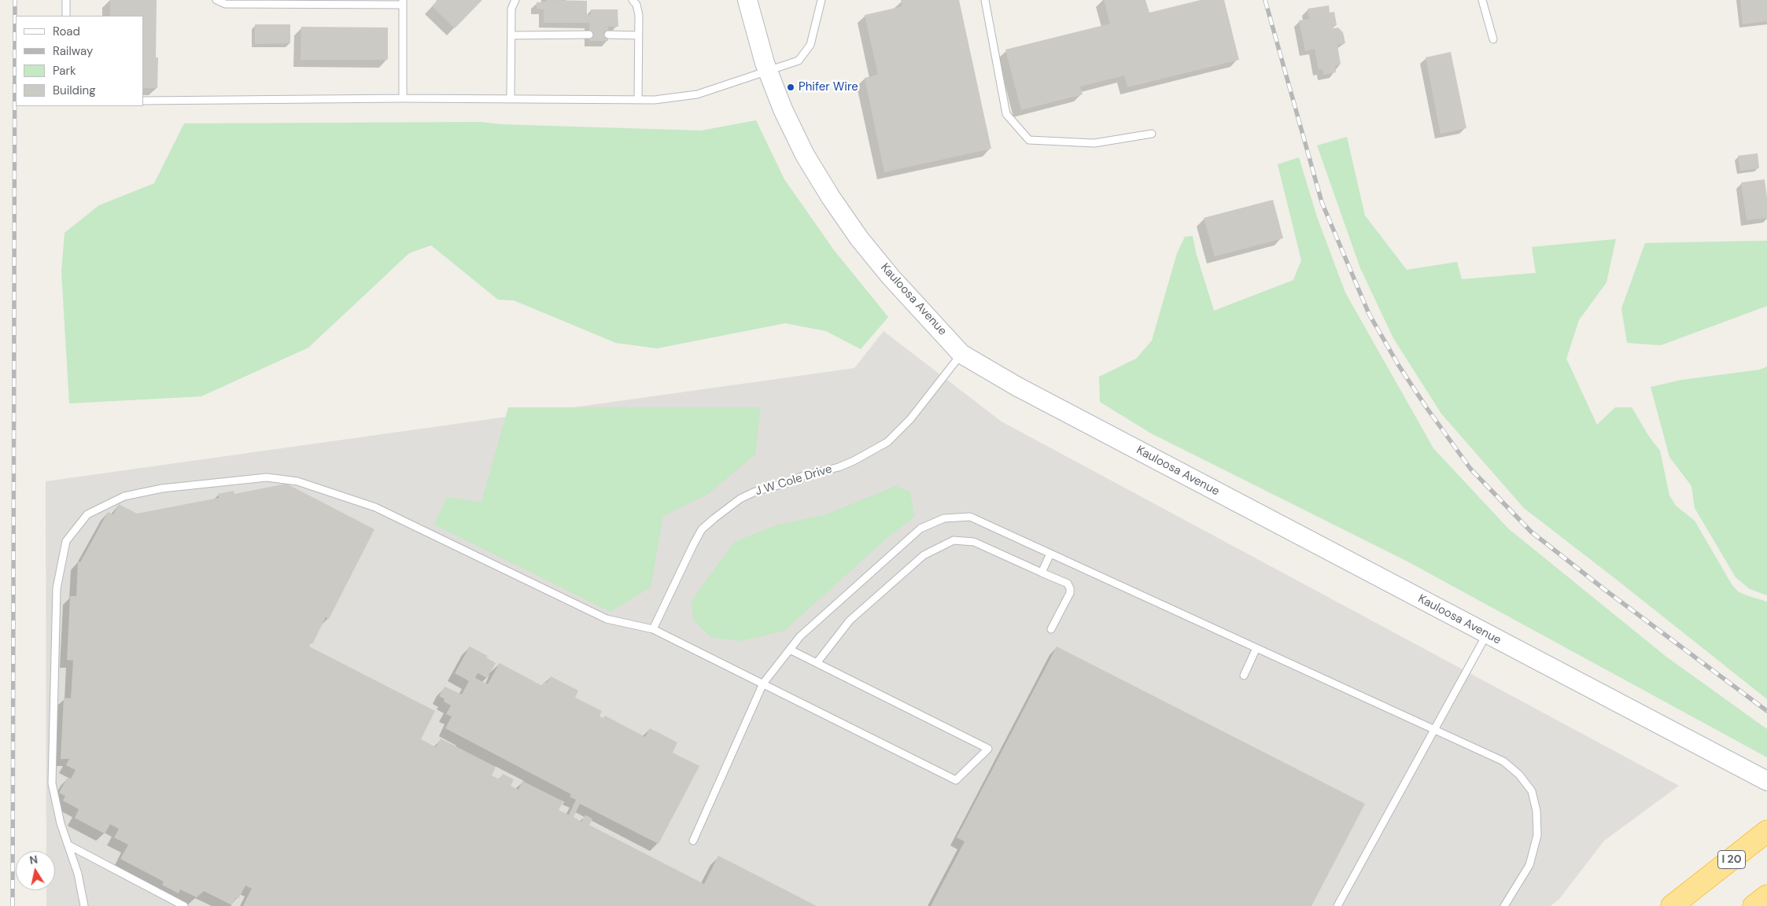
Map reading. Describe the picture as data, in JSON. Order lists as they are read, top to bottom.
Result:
{
  "streets": {
    "highway": ["I 20"],
    "street": ["Kauloosa Avenue"],
    "lane": ["J W Cole Drive"]
  },
  "crossings": [
    ["Kauloosa Avenue", "J W Cole Drive"]
  ],
  "places": ["Phifer Wire"],
  "legend": [
    "Road",
    "Railway",
    "Park",
    "Building"
  ],
  "north": "top"
}
